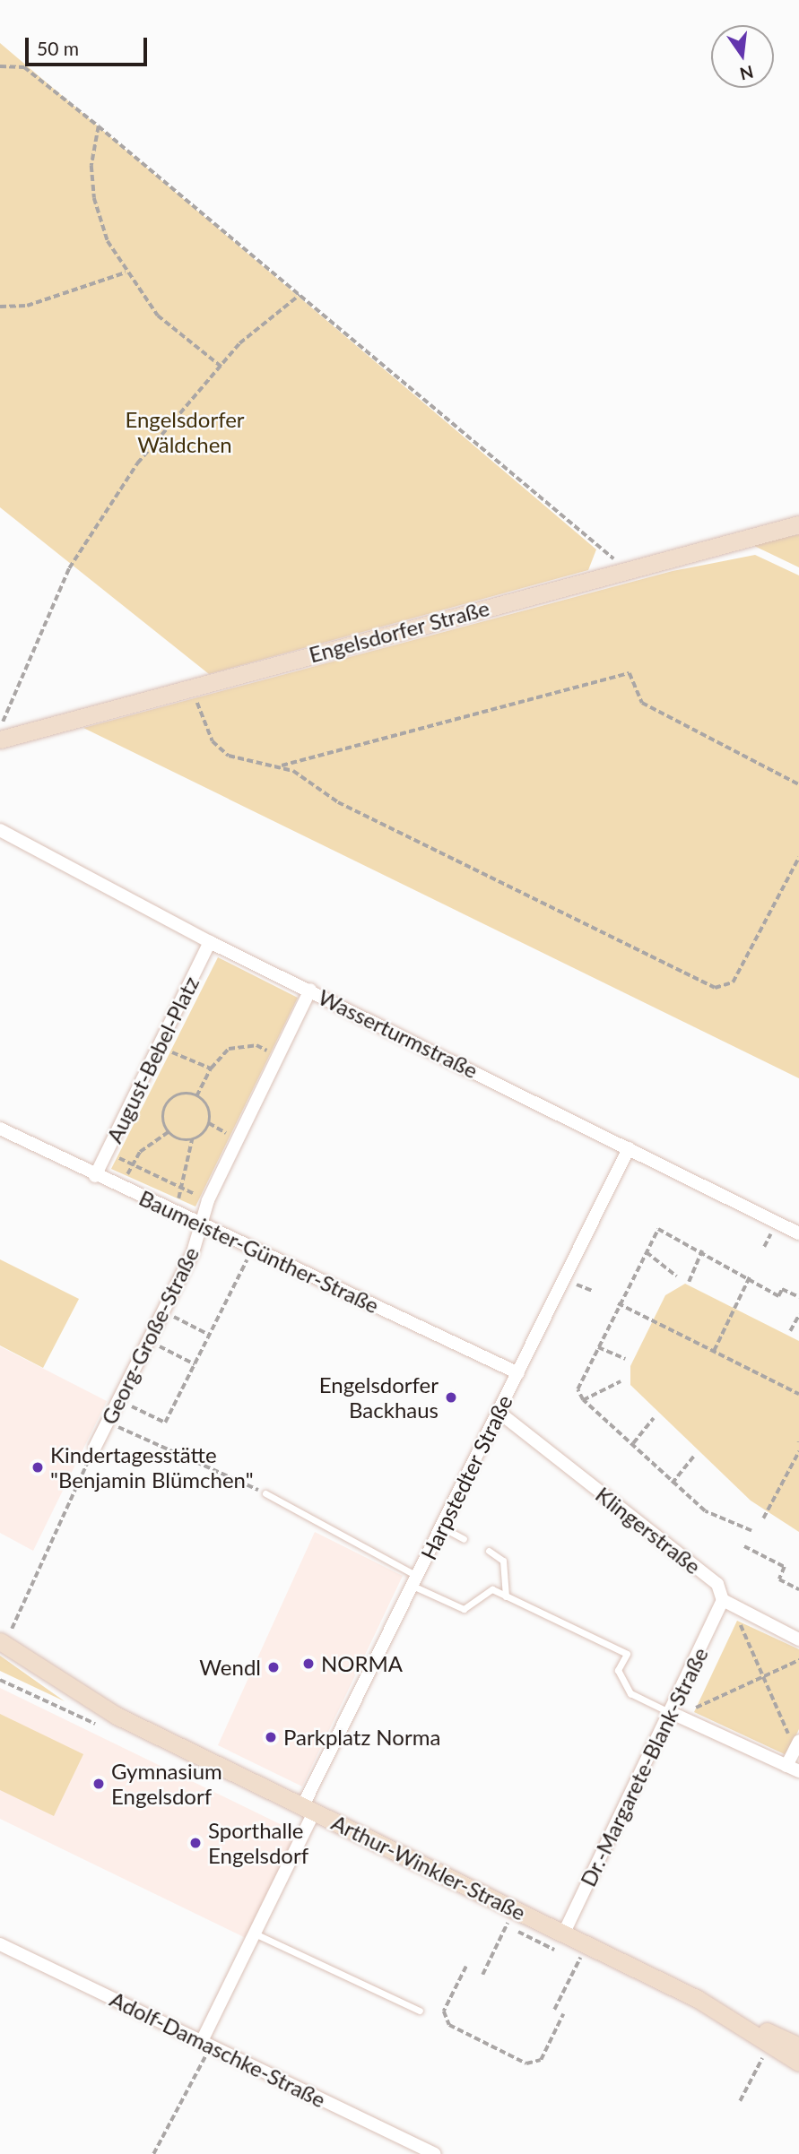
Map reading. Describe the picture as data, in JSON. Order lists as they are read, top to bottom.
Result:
{
  "streets": {
    "street": [
      "Engelsdorfer Straße",
      "Wasserturmstraße",
      "August-Bebel-Platz",
      "Baumeister-Günther-Straße",
      "Georg-Große-Straße",
      "Harpstedter Straße",
      "Klingerstraße",
      "Dr.-Margarete-Blank-Straße",
      "Arthur-Winkler-Straße",
      "Adolf-Damaschke-Straße"
    ]
  },
  "crossings": [
    ["Wasserturmstraße", "August-Bebel-Platz"],
    ["Wasserturmstraße", "Harpstedter Straße"],
    ["August-Bebel-Platz", "Baumeister-Günther-Straße"],
    ["Baumeister-Günther-Straße", "Georg-Große-Straße"],
    ["Baumeister-Günther-Straße", "Harpstedter Straße"],
    ["Harpstedter Straße", "Klingerstraße"],
    ["Harpstedter Straße", "Arthur-Winkler-Straße"],
    ["Harpstedter Straße", "Adolf-Damaschke-Straße"],
    ["Klingerstraße", "Dr.-Margarete-Blank-Straße"],
    ["Dr.-Margarete-Blank-Straße", "Arthur-Winkler-Straße"]
  ],
  "parks": ["Engelsdorfer Wäldchen"],
  "places": [
    "Engelsdorfer Backhaus",
    "Kindertagesstätte \"Benjamin Blümchen\"",
    "NORMA",
    "Wendl",
    "Parkplatz Norma",
    "Gymnasium Engelsdorf",
    "Sporthalle Engelsdorf"
  ],
  "scale_bar": "50 m",
  "north": "bottom"
}
